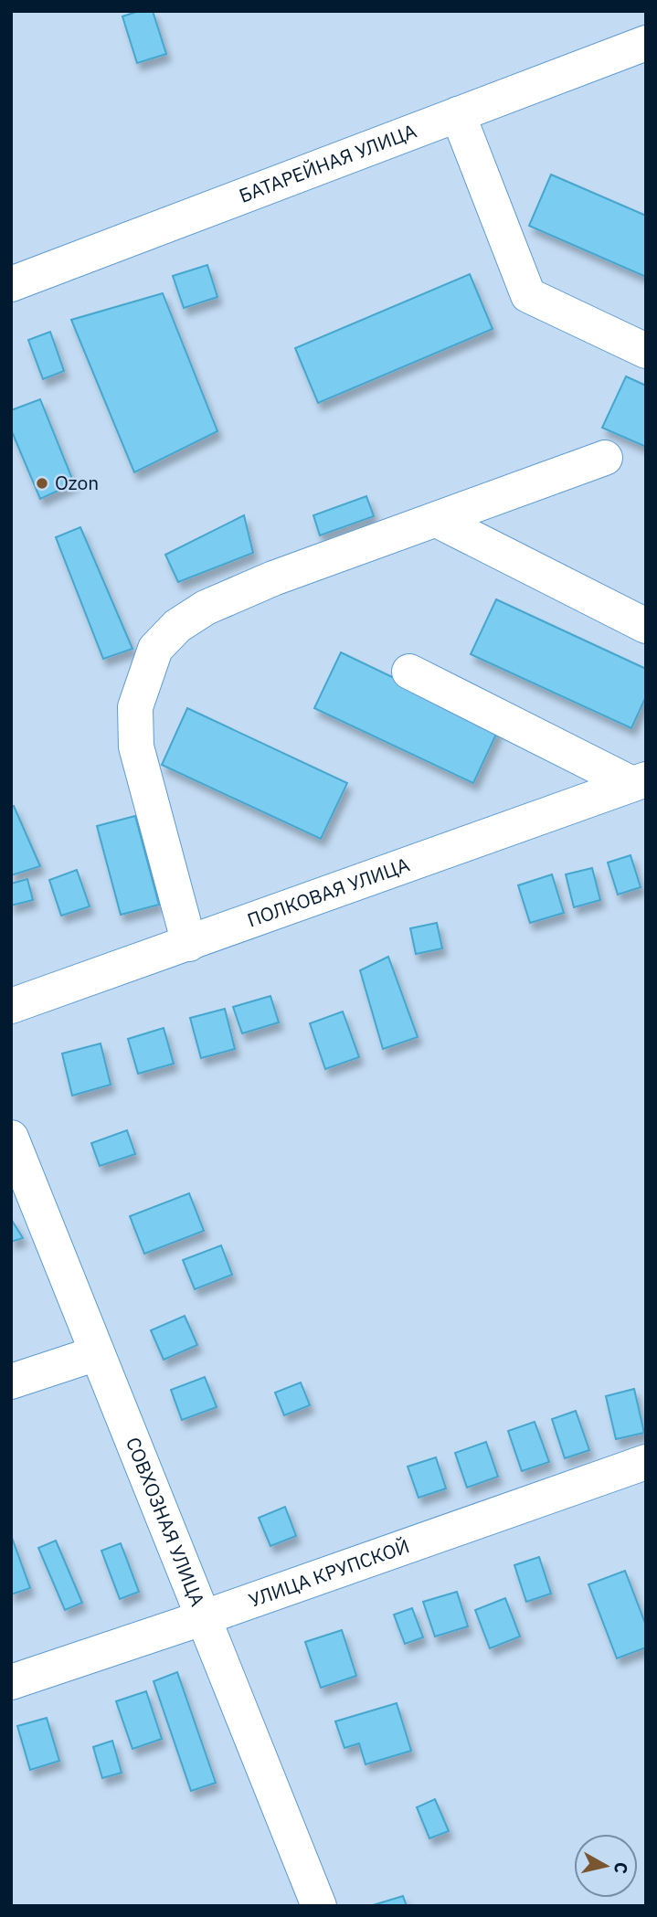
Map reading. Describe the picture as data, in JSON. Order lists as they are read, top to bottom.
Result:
{
  "streets": {
    "street": [
      "БАТАРЕЙНАЯ УЛИЦА",
      "ПОЛКОВАЯ УЛИЦА",
      "СОВХОЗНАЯ УЛИЦА",
      "УЛИЦА КРУПСКОЙ"
    ]
  },
  "crossings": [
    ["СОВХОЗНАЯ УЛИЦА", "УЛИЦА КРУПСКОЙ"]
  ],
  "places": ["Ozon"],
  "north": "right"
}
